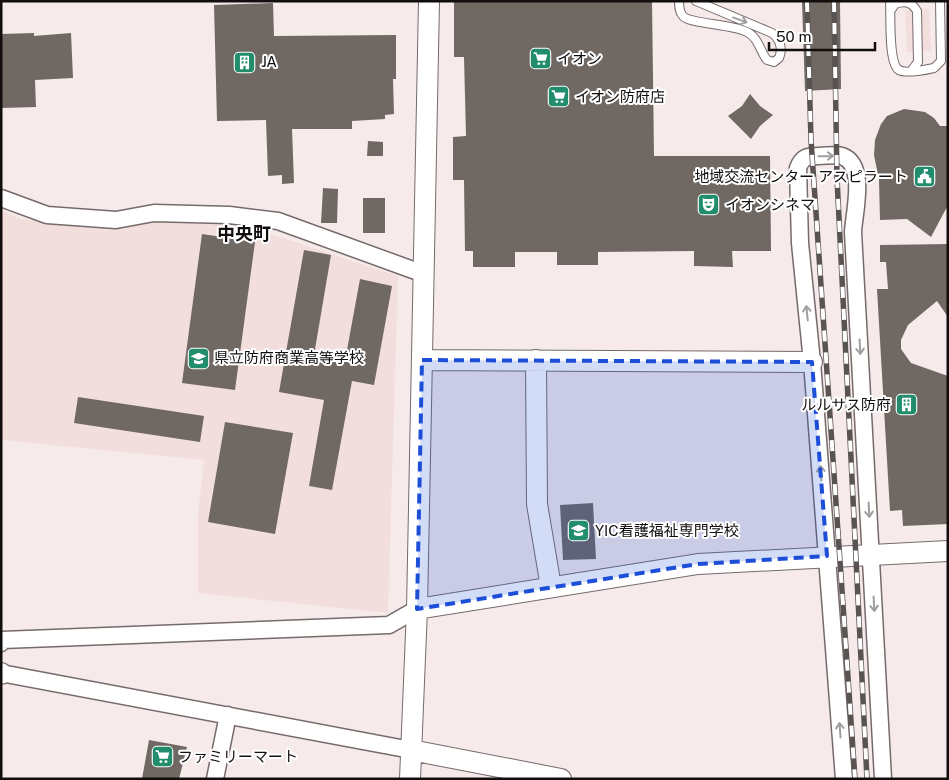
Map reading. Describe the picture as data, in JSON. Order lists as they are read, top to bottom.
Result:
{
  "districts": ["中央町"],
  "places": {
    "supermarket": ["イオン", "イオン防府店", "ファミリーマート"],
    "building": ["JA", "ルルサス防府"],
    "public building": ["地域交流センター アスピラート"],
    "theatre": ["イオンシネマ"],
    "school or university": ["県立防府商業高等学校", "YIC看護福祉専門学校"]
  },
  "scale_bar": "50 m"
}
